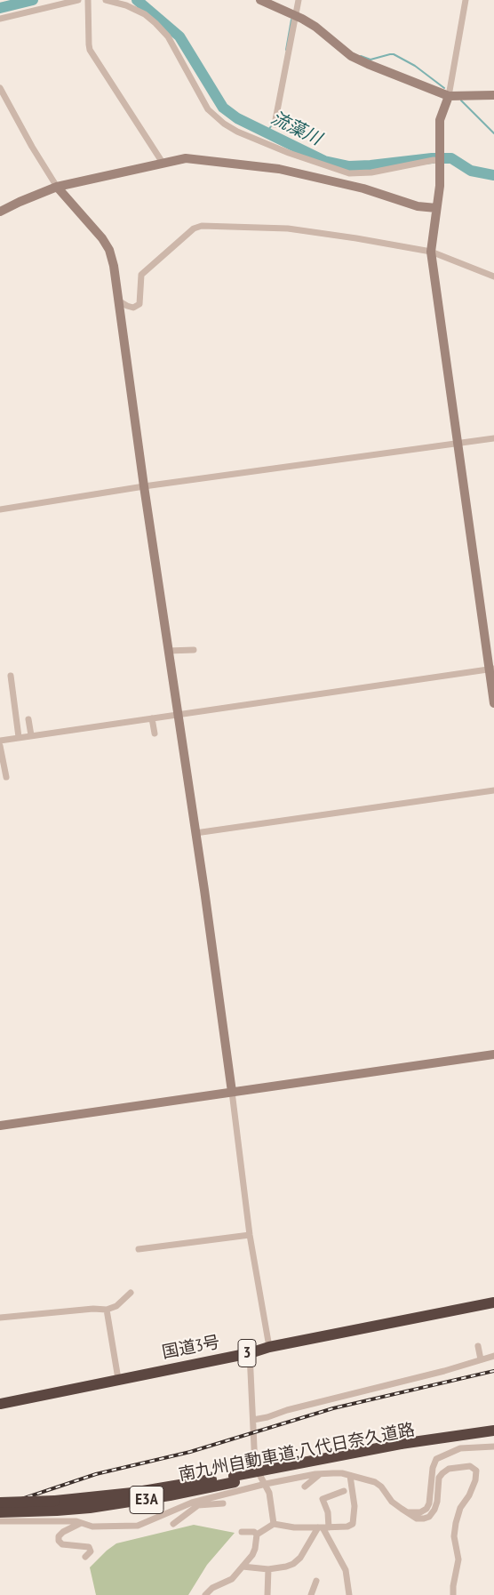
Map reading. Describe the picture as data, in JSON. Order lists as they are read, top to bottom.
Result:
{
  "streets": {
    "highway": [
      "国道3号",
      "3",
      "南九州自動車道;八代日奈久道路",
      "E3A"
    ]
  },
  "water": ["流藻川"]
}
